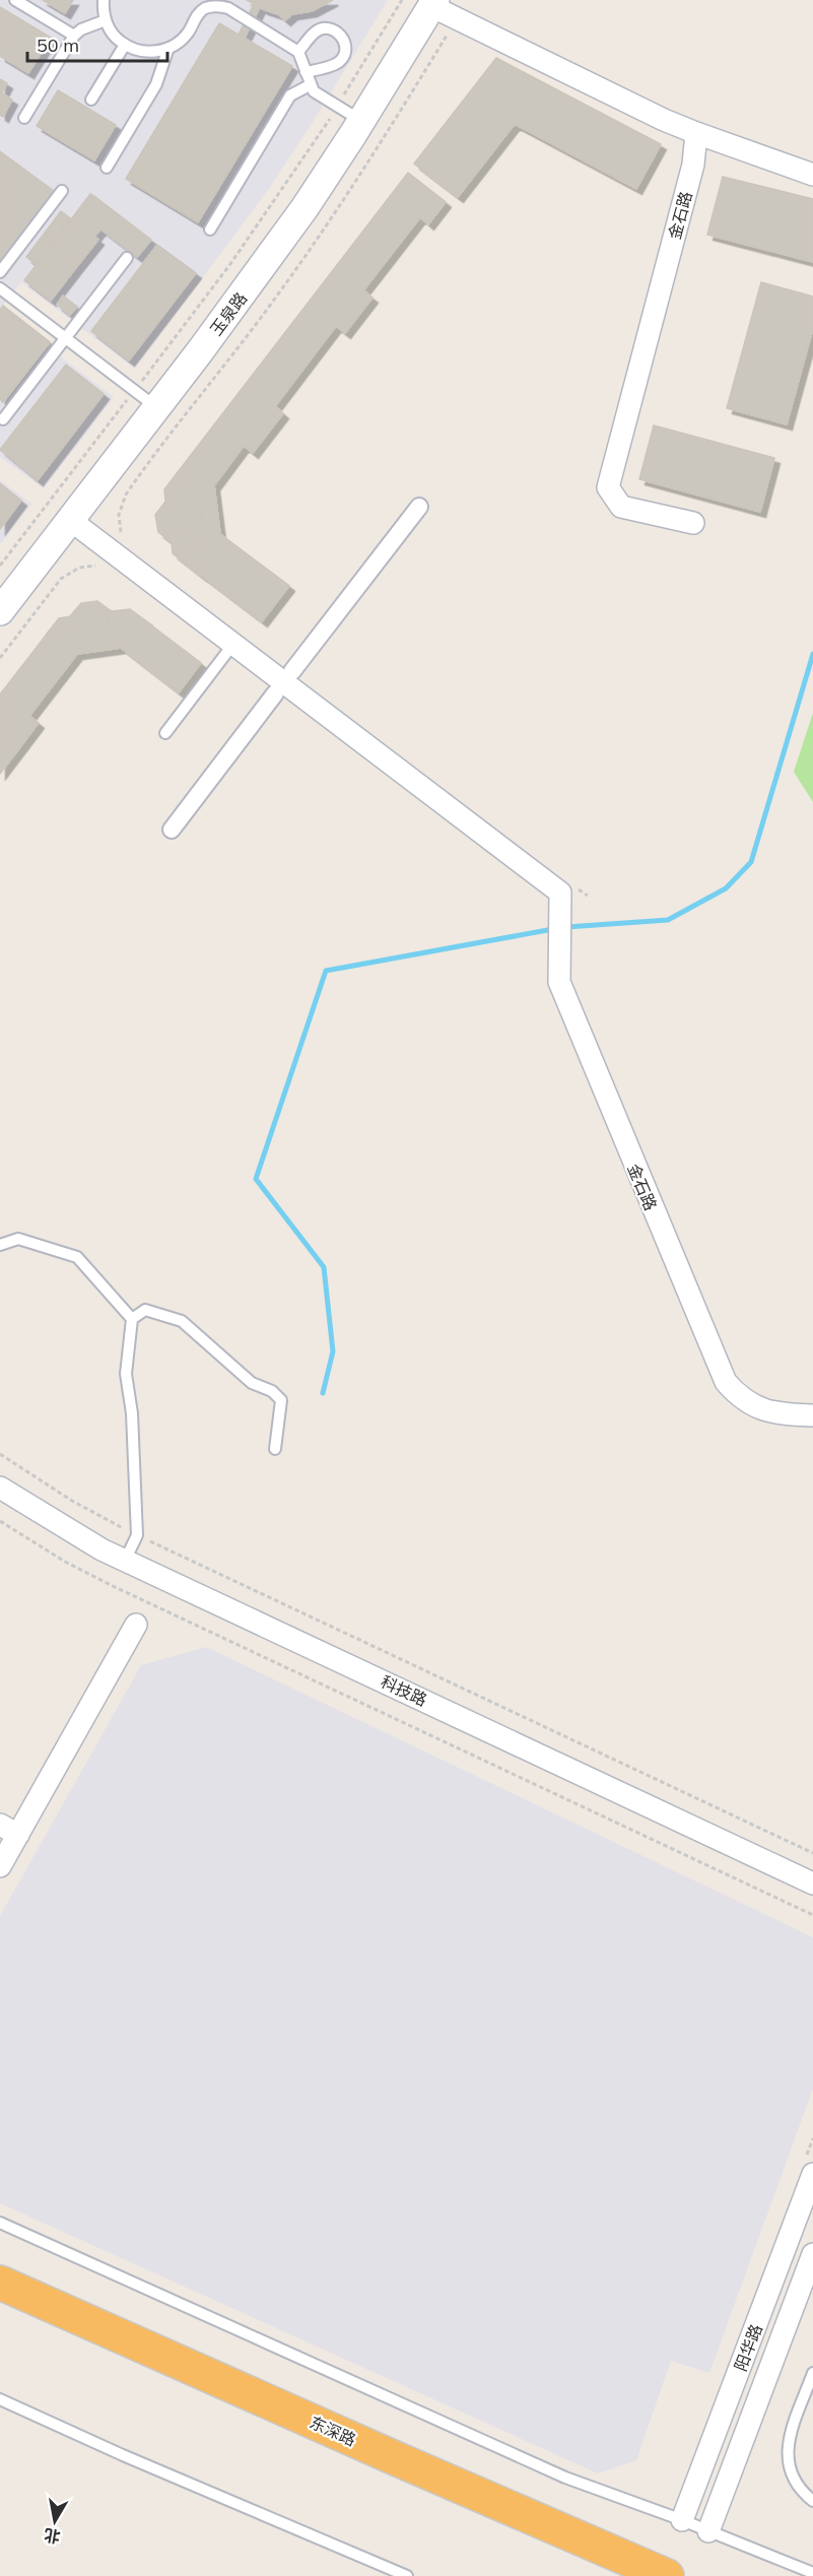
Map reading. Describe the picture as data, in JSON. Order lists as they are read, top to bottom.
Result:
{
  "streets": {
    "highway": ["东深路"],
    "street": [
      "金石路",
      "玉泉路",
      "科技路",
      "阳华路"
    ]
  },
  "scale_bar": "50 m",
  "north": "bottom"
}
